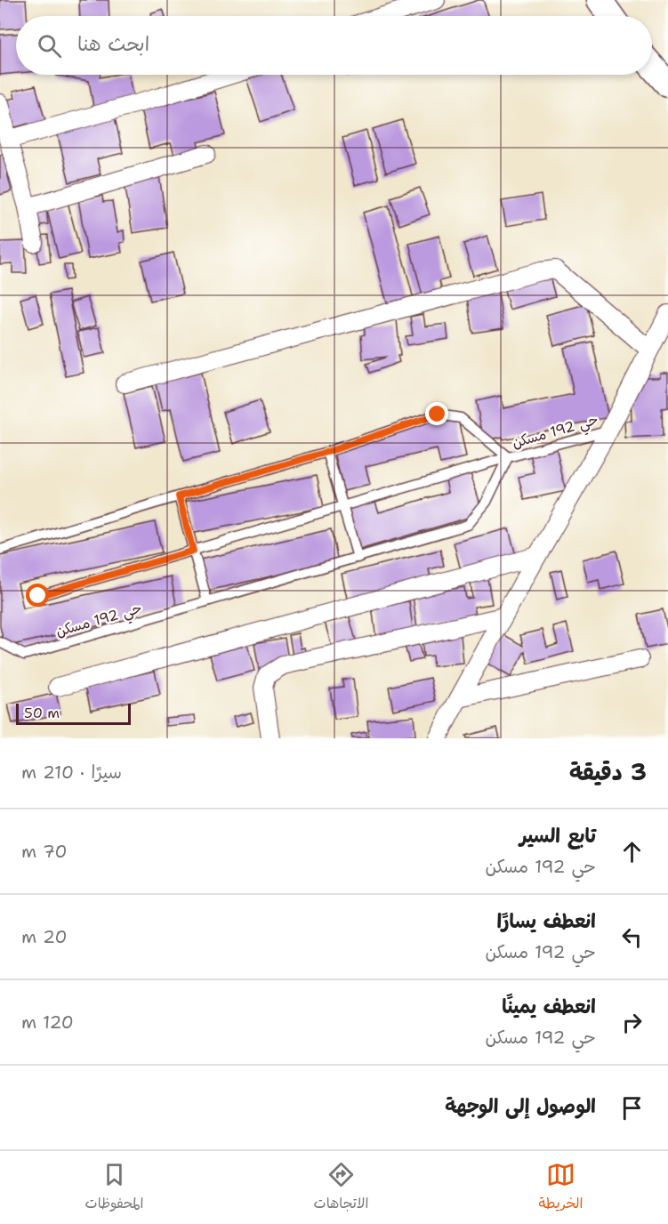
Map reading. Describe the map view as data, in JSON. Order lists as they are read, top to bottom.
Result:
{
  "streets": {
    "lane": ["حي 192 مسكن"]
  },
  "scale_bar": "50 m",
  "page": {
    "search": "ابحث هنا",
    "scale": "50 m",
    "heading": ["3 دقيقة", "سيرًا · 210 m"],
    "list": [
      ["تابع السير", "حي 192 مسكن", "70 m"],
      ["انعطف يسارًا", "حي 192 مسكن", "20 m"],
      ["انعطف يمينًا", "حي 192 مسكن", "120 m"],
      "الوصول إلى الوجهة"
    ],
    "nav": ["الخريطة", "الاتجاهات", "المحفوظات"]
  }
}
